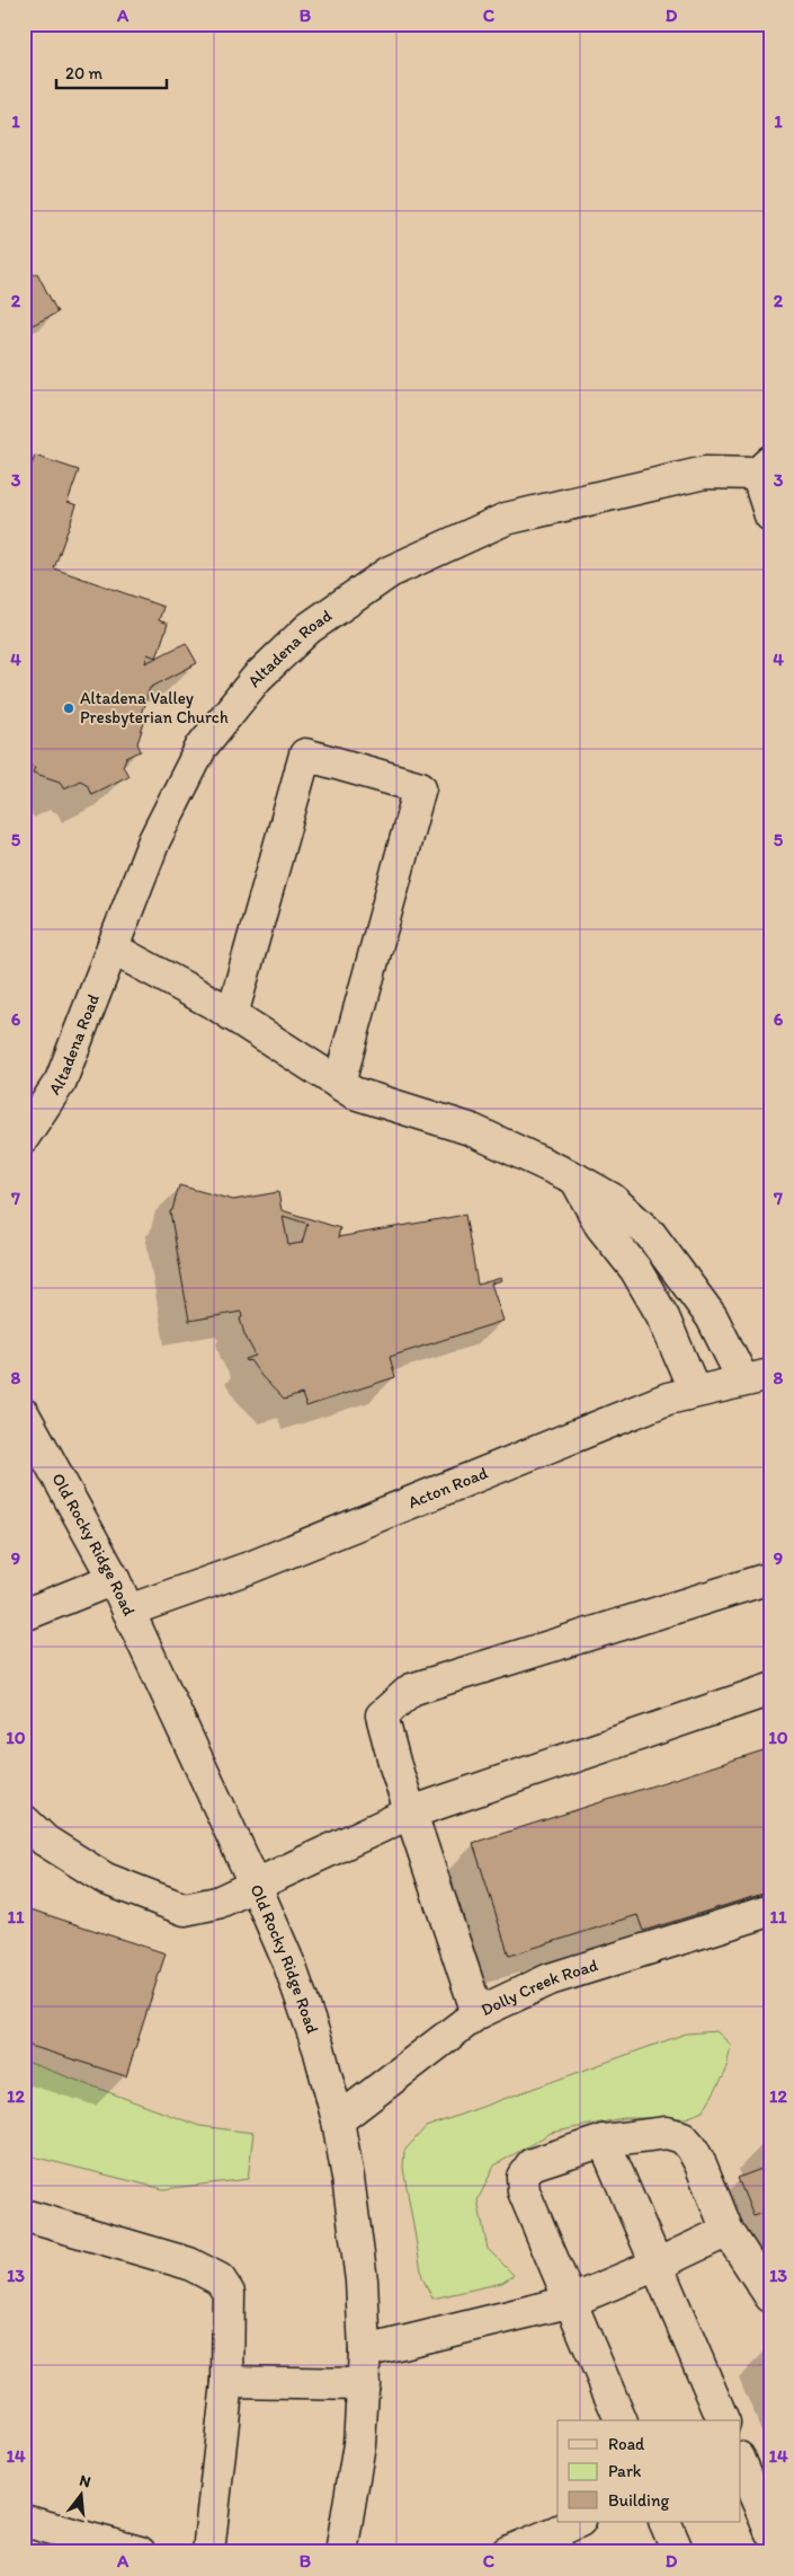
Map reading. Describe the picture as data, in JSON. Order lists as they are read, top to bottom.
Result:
{
  "streets": {
    "street": [
      "Altadena Road",
      "Acton Road",
      "Old Rocky Ridge Road",
      "Dolly Creek Road"
    ]
  },
  "crossings": [
    ["Acton Road", "Old Rocky Ridge Road"],
    ["Old Rocky Ridge Road", "Dolly Creek Road"]
  ],
  "places": ["Altadena Valley Presbyterian Church"],
  "legend": ["Road", "Park", "Building"],
  "scale_bar": "20 m",
  "north": "top",
  "grid": {
    "columns": [
      "A",
      "B",
      "C",
      "D"
    ],
    "rows": [
      "1",
      "2",
      "3",
      "4",
      "5",
      "6",
      "7",
      "8",
      "9",
      "10",
      "11",
      "12",
      "13",
      "14"
    ]
  }
}
